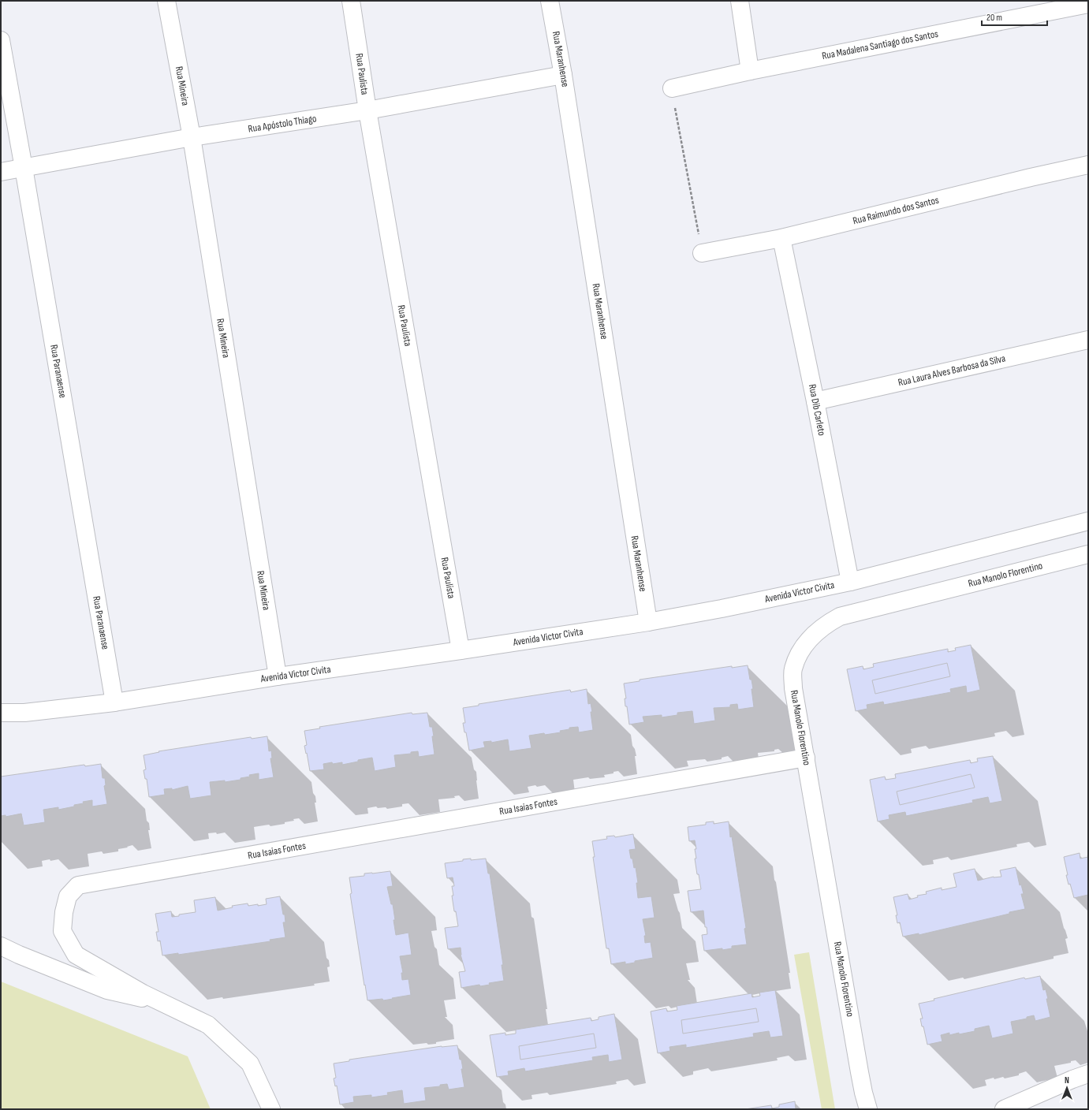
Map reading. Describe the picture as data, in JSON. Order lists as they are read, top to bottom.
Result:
{
  "streets": {
    "street": [
      "Rua Madalena Santiago dos Santos",
      "Rua Maranhense",
      "Rua Paulista",
      "Rua Mineira",
      "Rua Apóstolo Thiago",
      "Rua Raimundo dos Santos",
      "Rua Laura Alves Barbosa da Silva",
      "Rua Paranaense",
      "Rua Dib Carleto",
      "Rua Manolo Florentino",
      "Avenida Victor Civita",
      "Rua Isaias Fontes"
    ]
  },
  "crossings": [
    ["Rua Maranhense", "Rua Apóstolo Thiago"],
    ["Rua Maranhense", "Avenida Victor Civita"],
    ["Rua Paulista", "Rua Apóstolo Thiago"],
    ["Rua Paulista", "Avenida Victor Civita"],
    ["Rua Mineira", "Rua Apóstolo Thiago"],
    ["Rua Mineira", "Avenida Victor Civita"],
    ["Rua Apóstolo Thiago", "Rua Paranaense"],
    ["Rua Raimundo dos Santos", "Rua Dib Carleto"],
    ["Rua Laura Alves Barbosa da Silva", "Rua Dib Carleto"],
    ["Rua Paranaense", "Avenida Victor Civita"],
    ["Rua Dib Carleto", "Avenida Victor Civita"],
    ["Rua Manolo Florentino", "Rua Isaias Fontes"]
  ],
  "scale_bar": "20 m",
  "north": "top"
}
